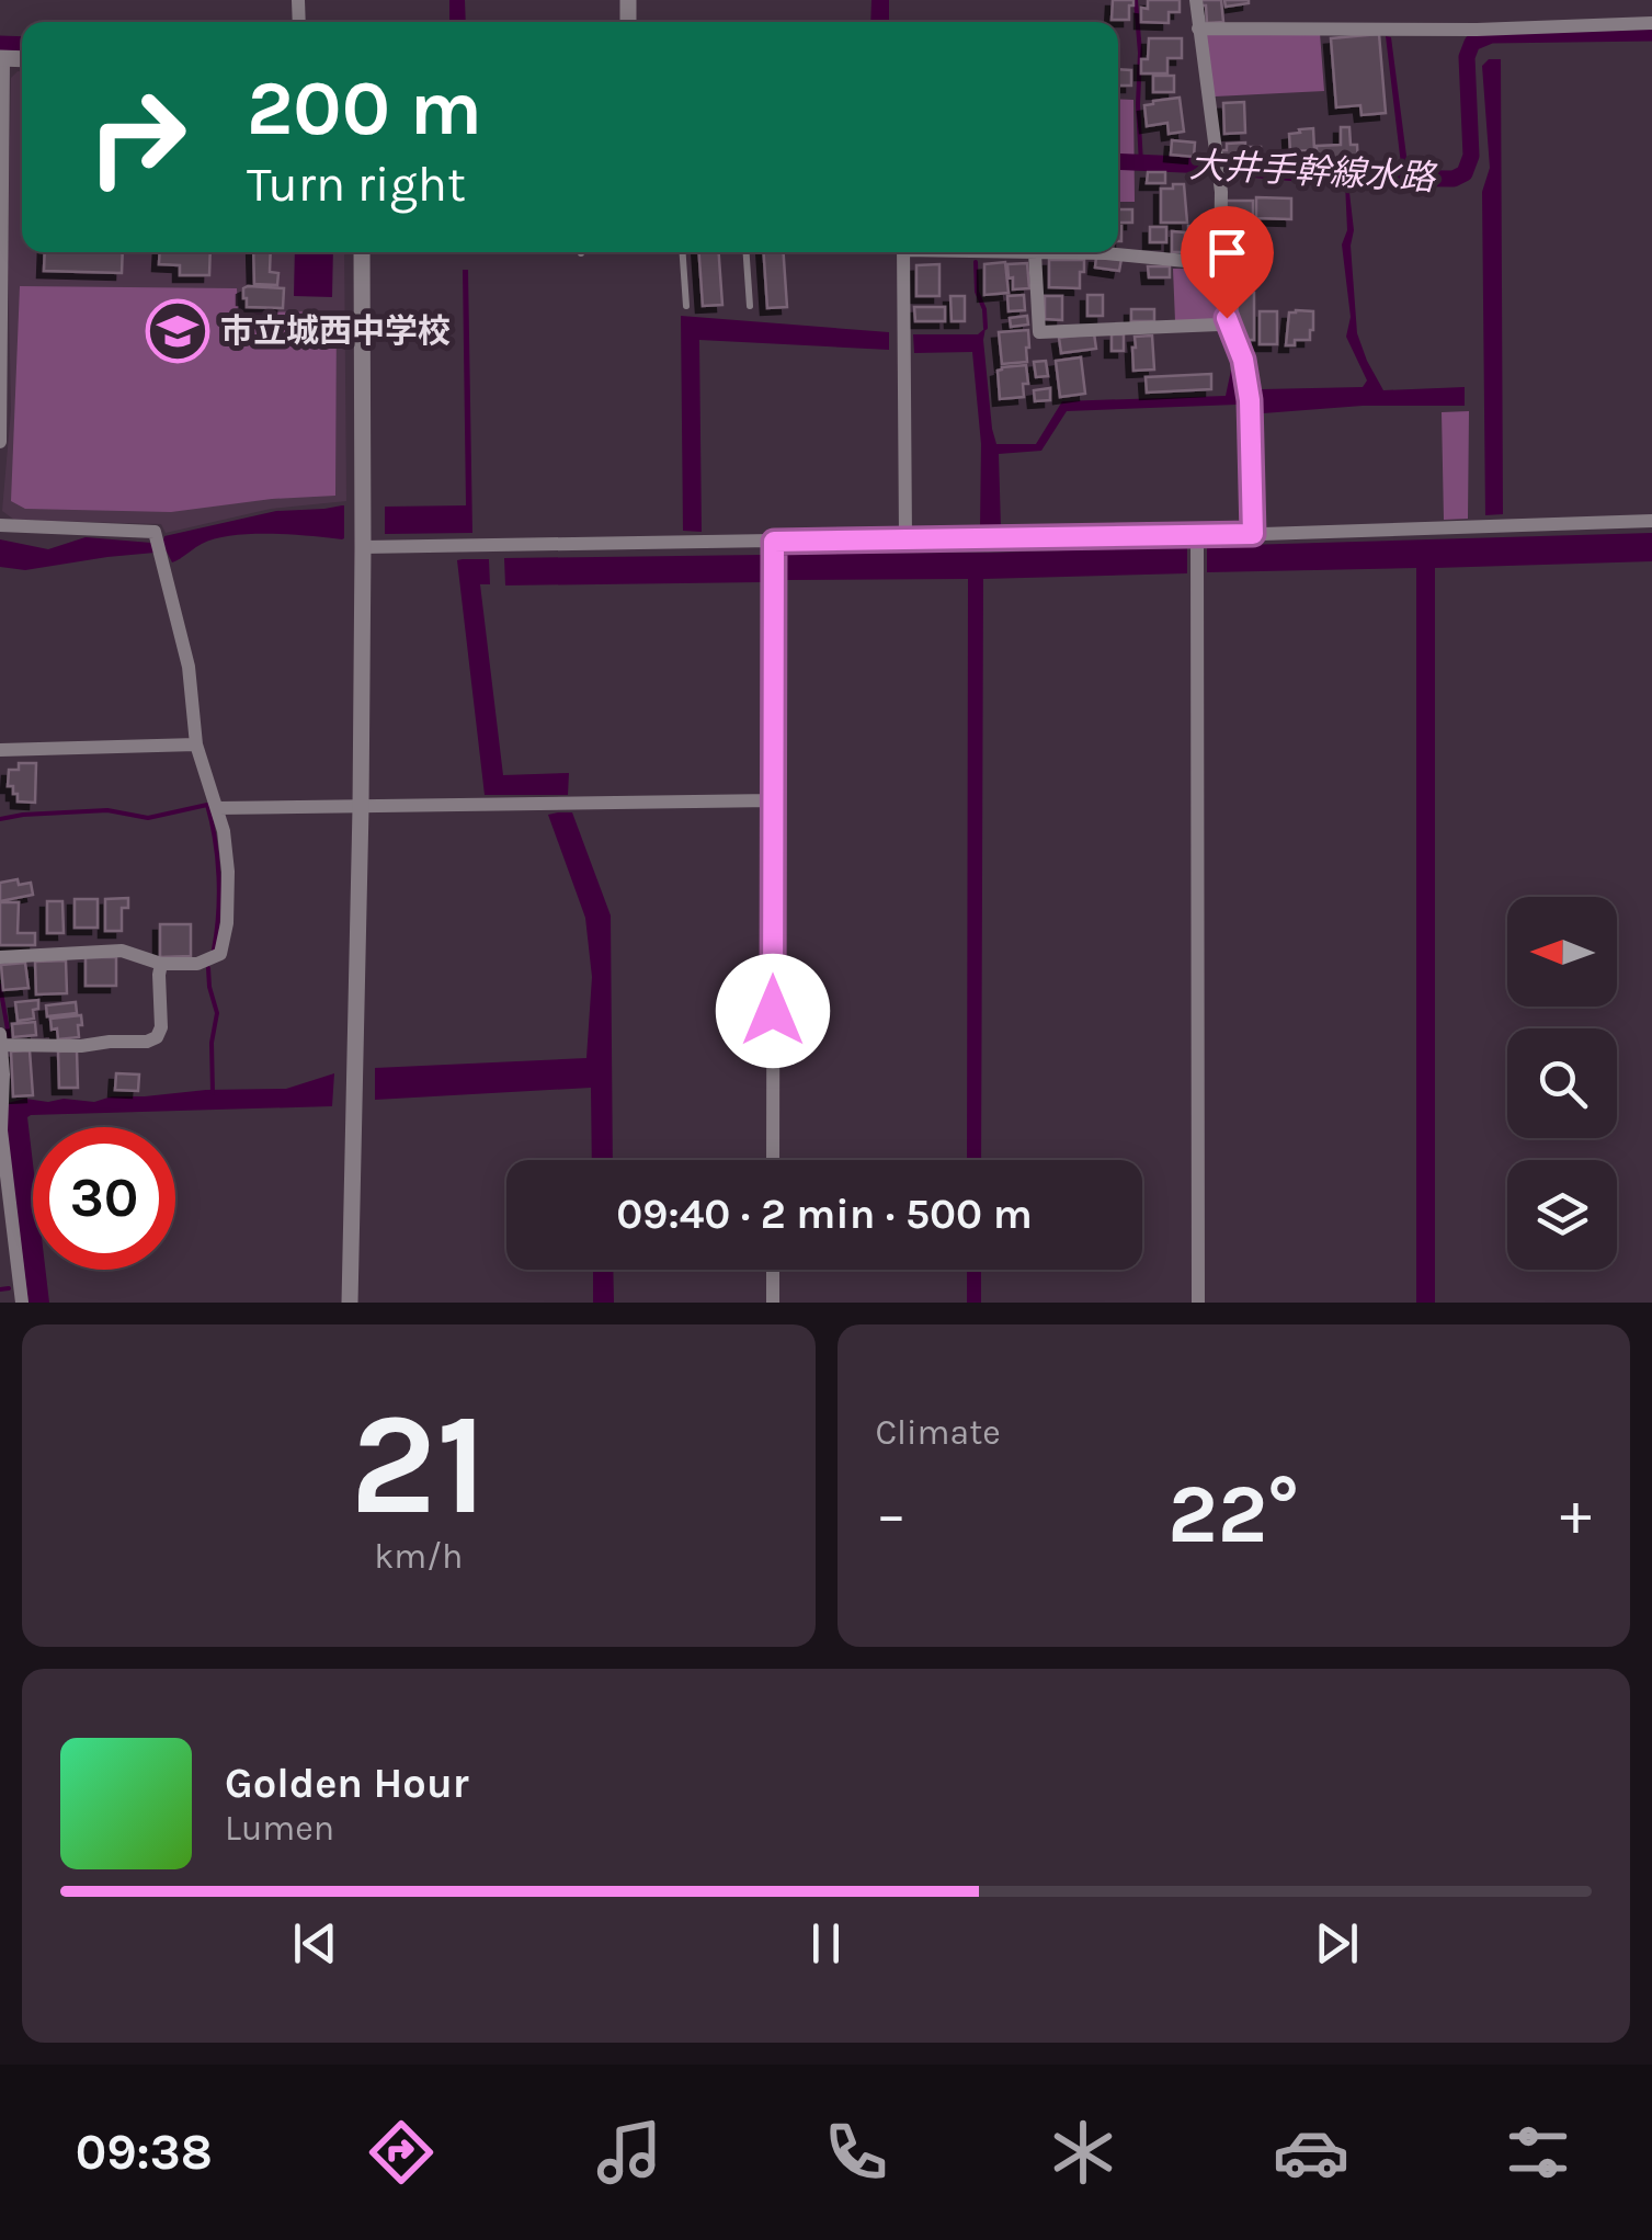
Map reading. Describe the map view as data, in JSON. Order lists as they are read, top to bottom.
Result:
{
  "water": ["大井手幹線水路"],
  "places": {
    "school or university": ["市立城西中学校"]
  },
  "north": "left",
  "page": {
    "turn": ["200 m", "Turn right"],
    "limit": "30",
    "trip": "09:40 · 2 min · 500 m",
    "tile": [
      ["21", "km/h"],
      "Climate"
    ],
    "heat": ["−", "22°", "+"],
    "song": ["Golden Hour", "Lumen"],
    "tabs": "09:38"
  }
}
